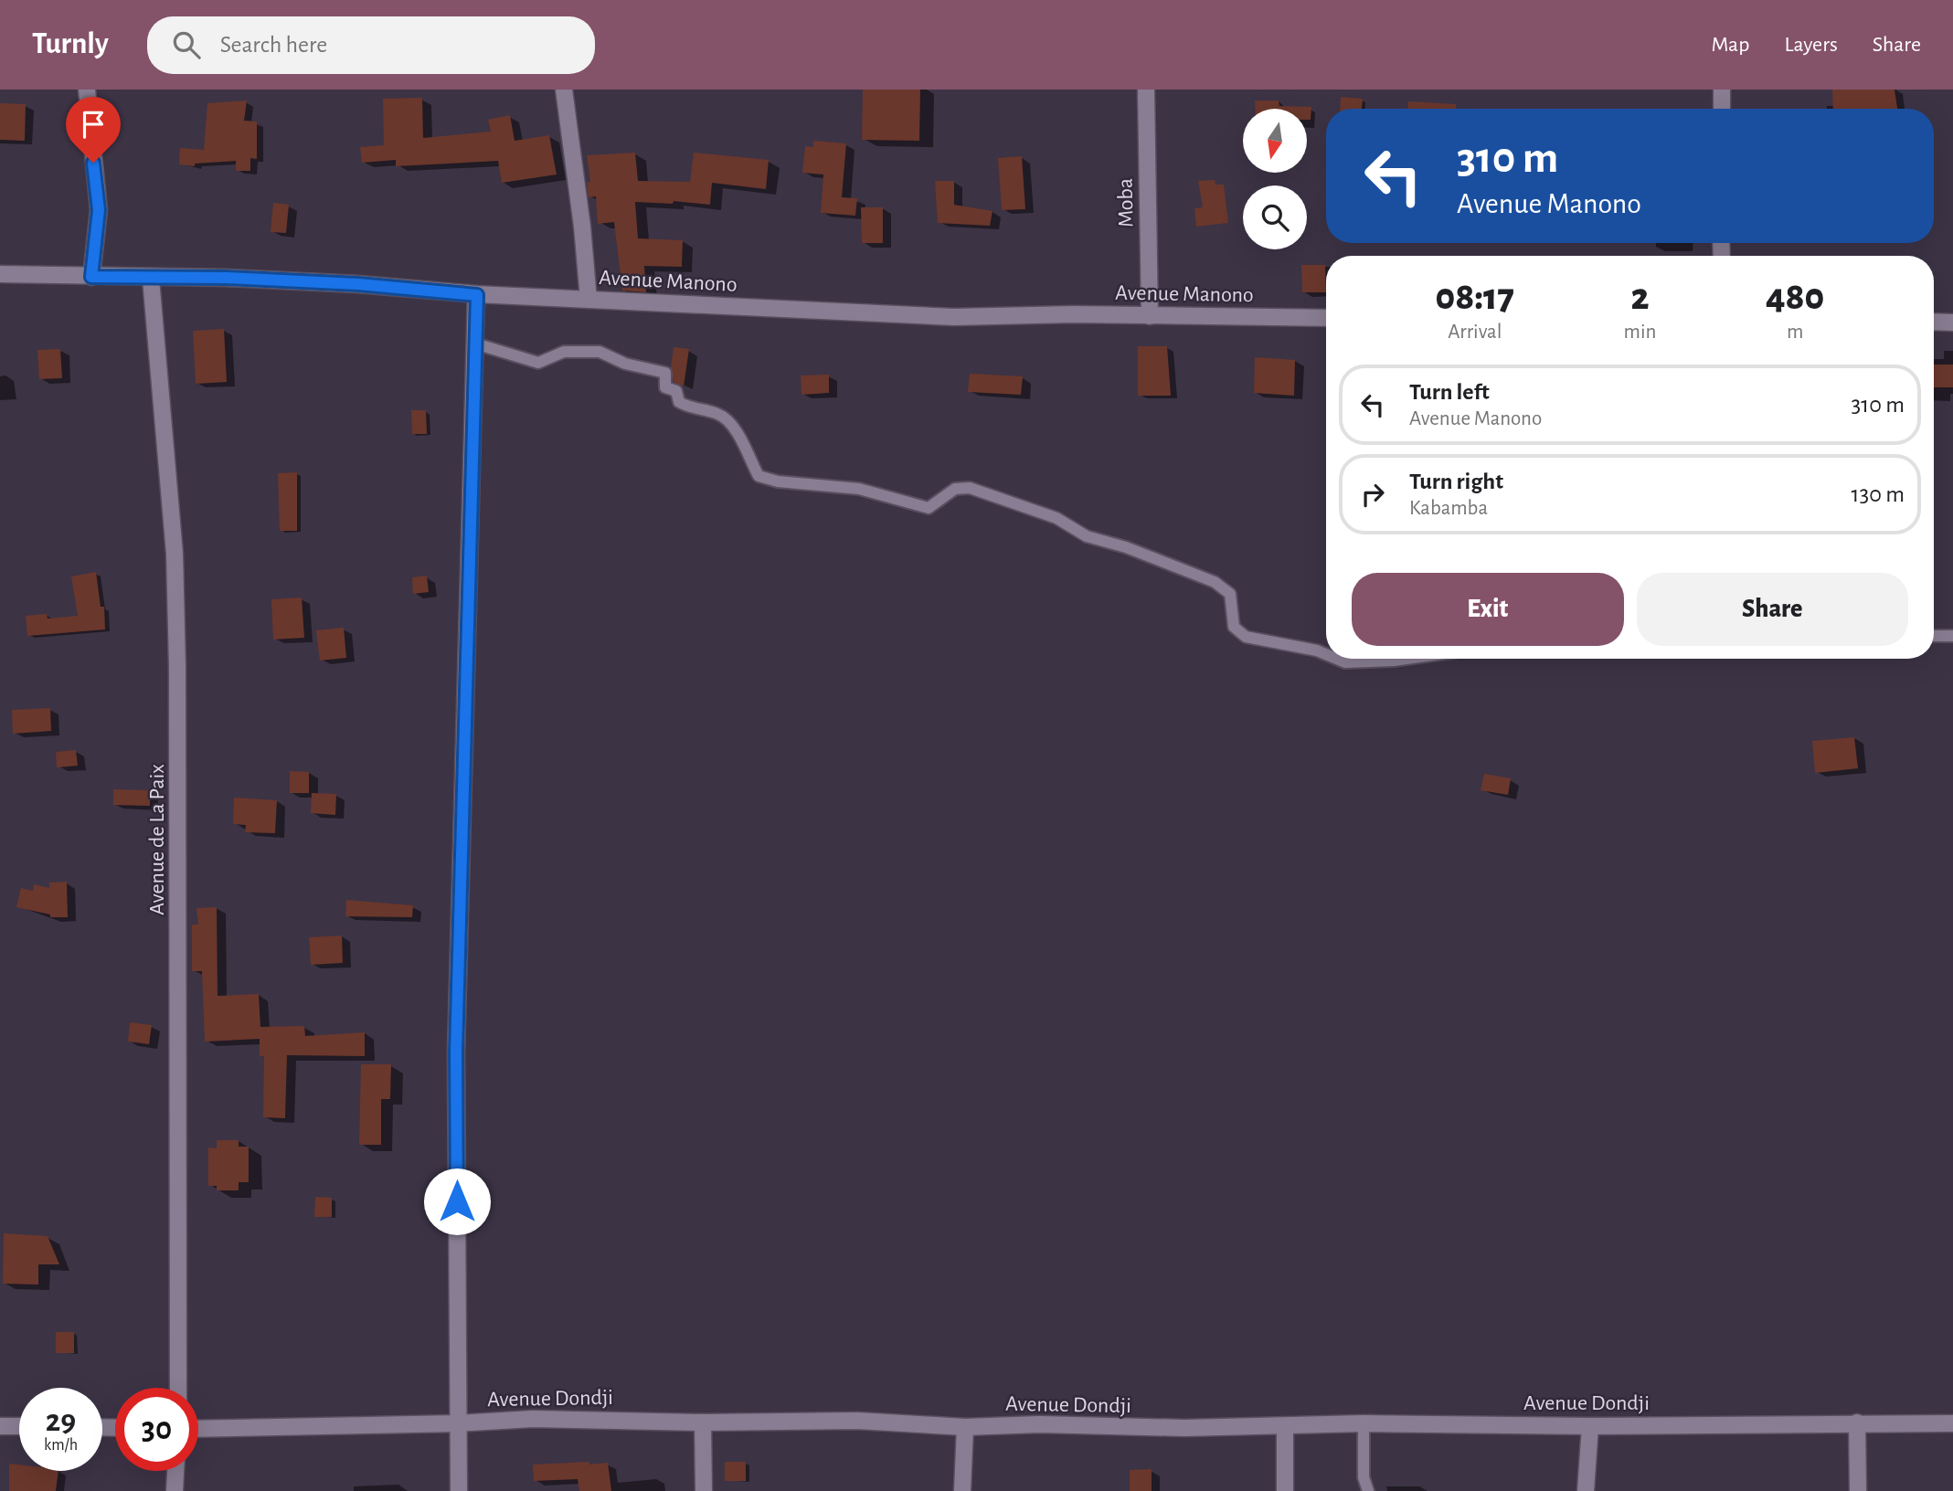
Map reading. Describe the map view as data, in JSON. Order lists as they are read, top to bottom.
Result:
{
  "streets": {
    "street": [
      "Moba",
      "Avenue Manono",
      "Avenue de La Paix",
      "Avenue Dondji"
    ]
  },
  "crossings": [
    ["Moba", "Avenue Manono"],
    ["Avenue Manono", "Avenue de La Paix"]
  ],
  "north": "bottom",
  "page": {
    "header": "Turnly",
    "search": "Search here",
    "nav": ["Map", "Layers", "Share"],
    "turn": ["310 m", "Avenue Manono"],
    "eta": [
      "08:17",
      "Arrival",
      "2",
      "min",
      "480",
      "m"
    ],
    "list": [
      {
        "name": "Turn left",
        "note": "Avenue Manono",
        "value": "310 m"
      },
      {
        "name": "Turn right",
        "note": "Kabamba",
        "value": "130 m"
      }
    ],
    "buttons": ["Exit", "Share"],
    "speed": "29 km/h",
    "limit": "30"
  }
}
